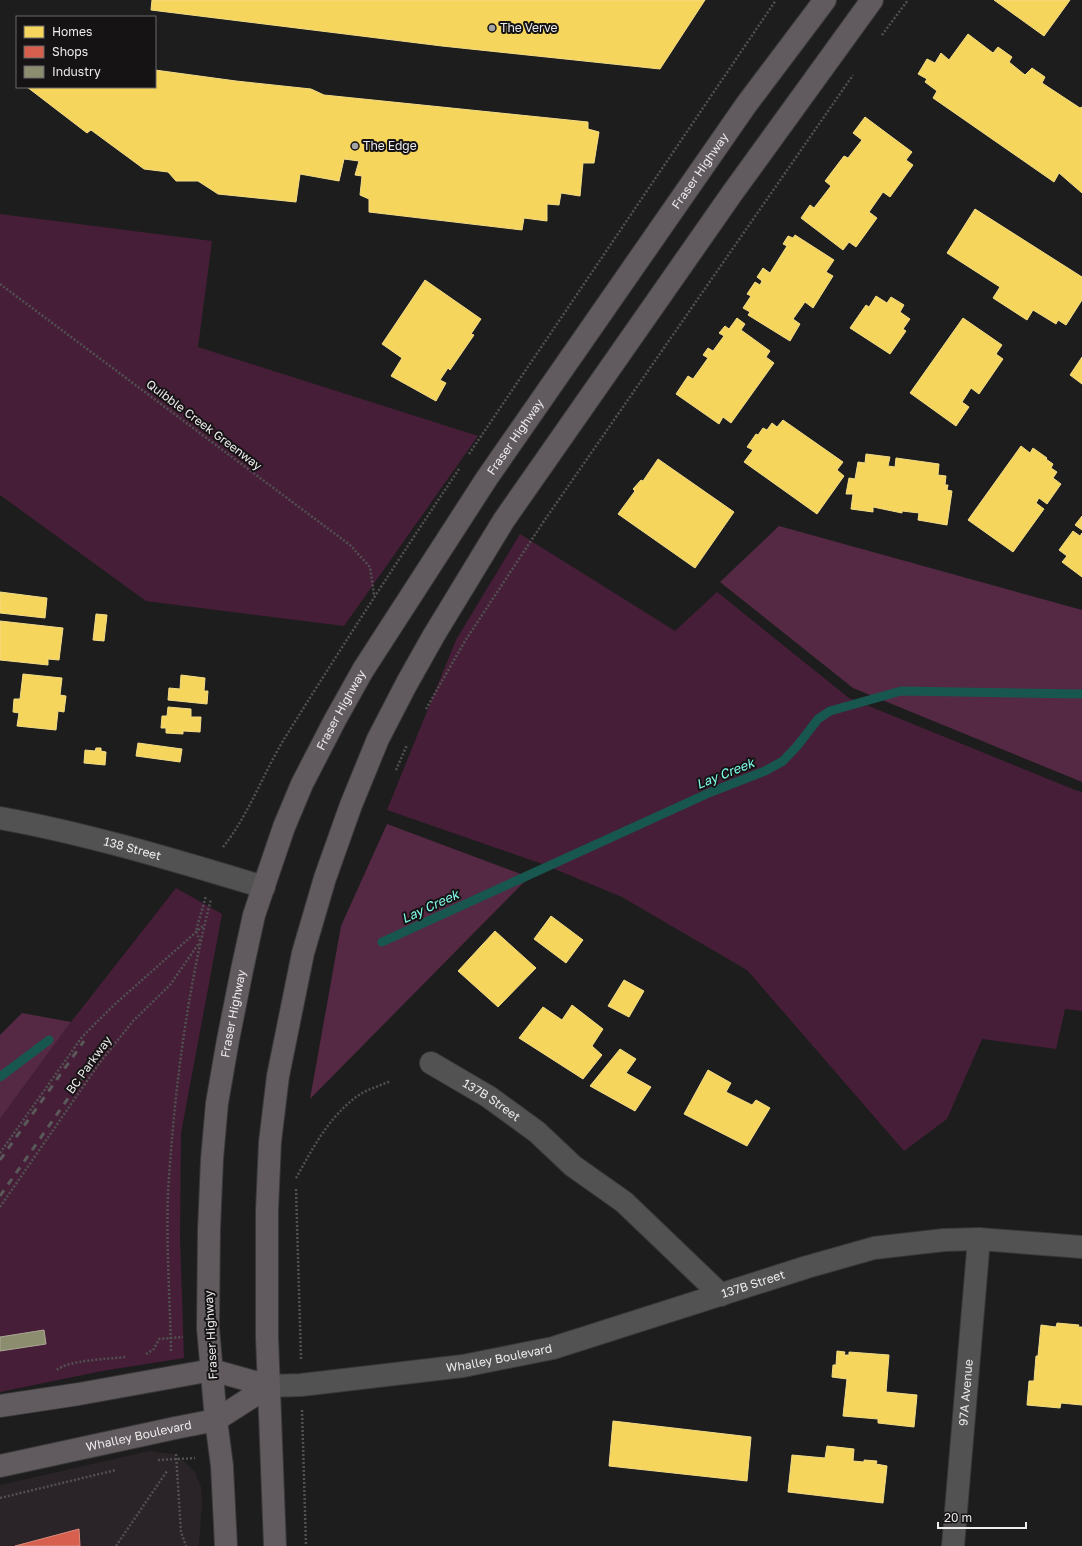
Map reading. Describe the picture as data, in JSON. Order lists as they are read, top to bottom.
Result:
{
  "streets": {
    "main road": ["Fraser Highway", "Whalley Boulevard"],
    "street": ["138 Street", "137B Street", "97A Avenue"],
    "path": ["Quibble Creek Greenway", "BC Parkway"]
  },
  "crossings": [
    ["Fraser Highway", "138 Street"],
    ["Fraser Highway", "Whalley Boulevard"],
    ["137B Street", "Whalley Boulevard"],
    ["137B Street", "97A Avenue"]
  ],
  "water": ["Lay Creek"],
  "places": ["The Verve", "The Edge"],
  "legend": ["Homes", "Shops", "Industry"],
  "scale_bar": "20 m"
}
